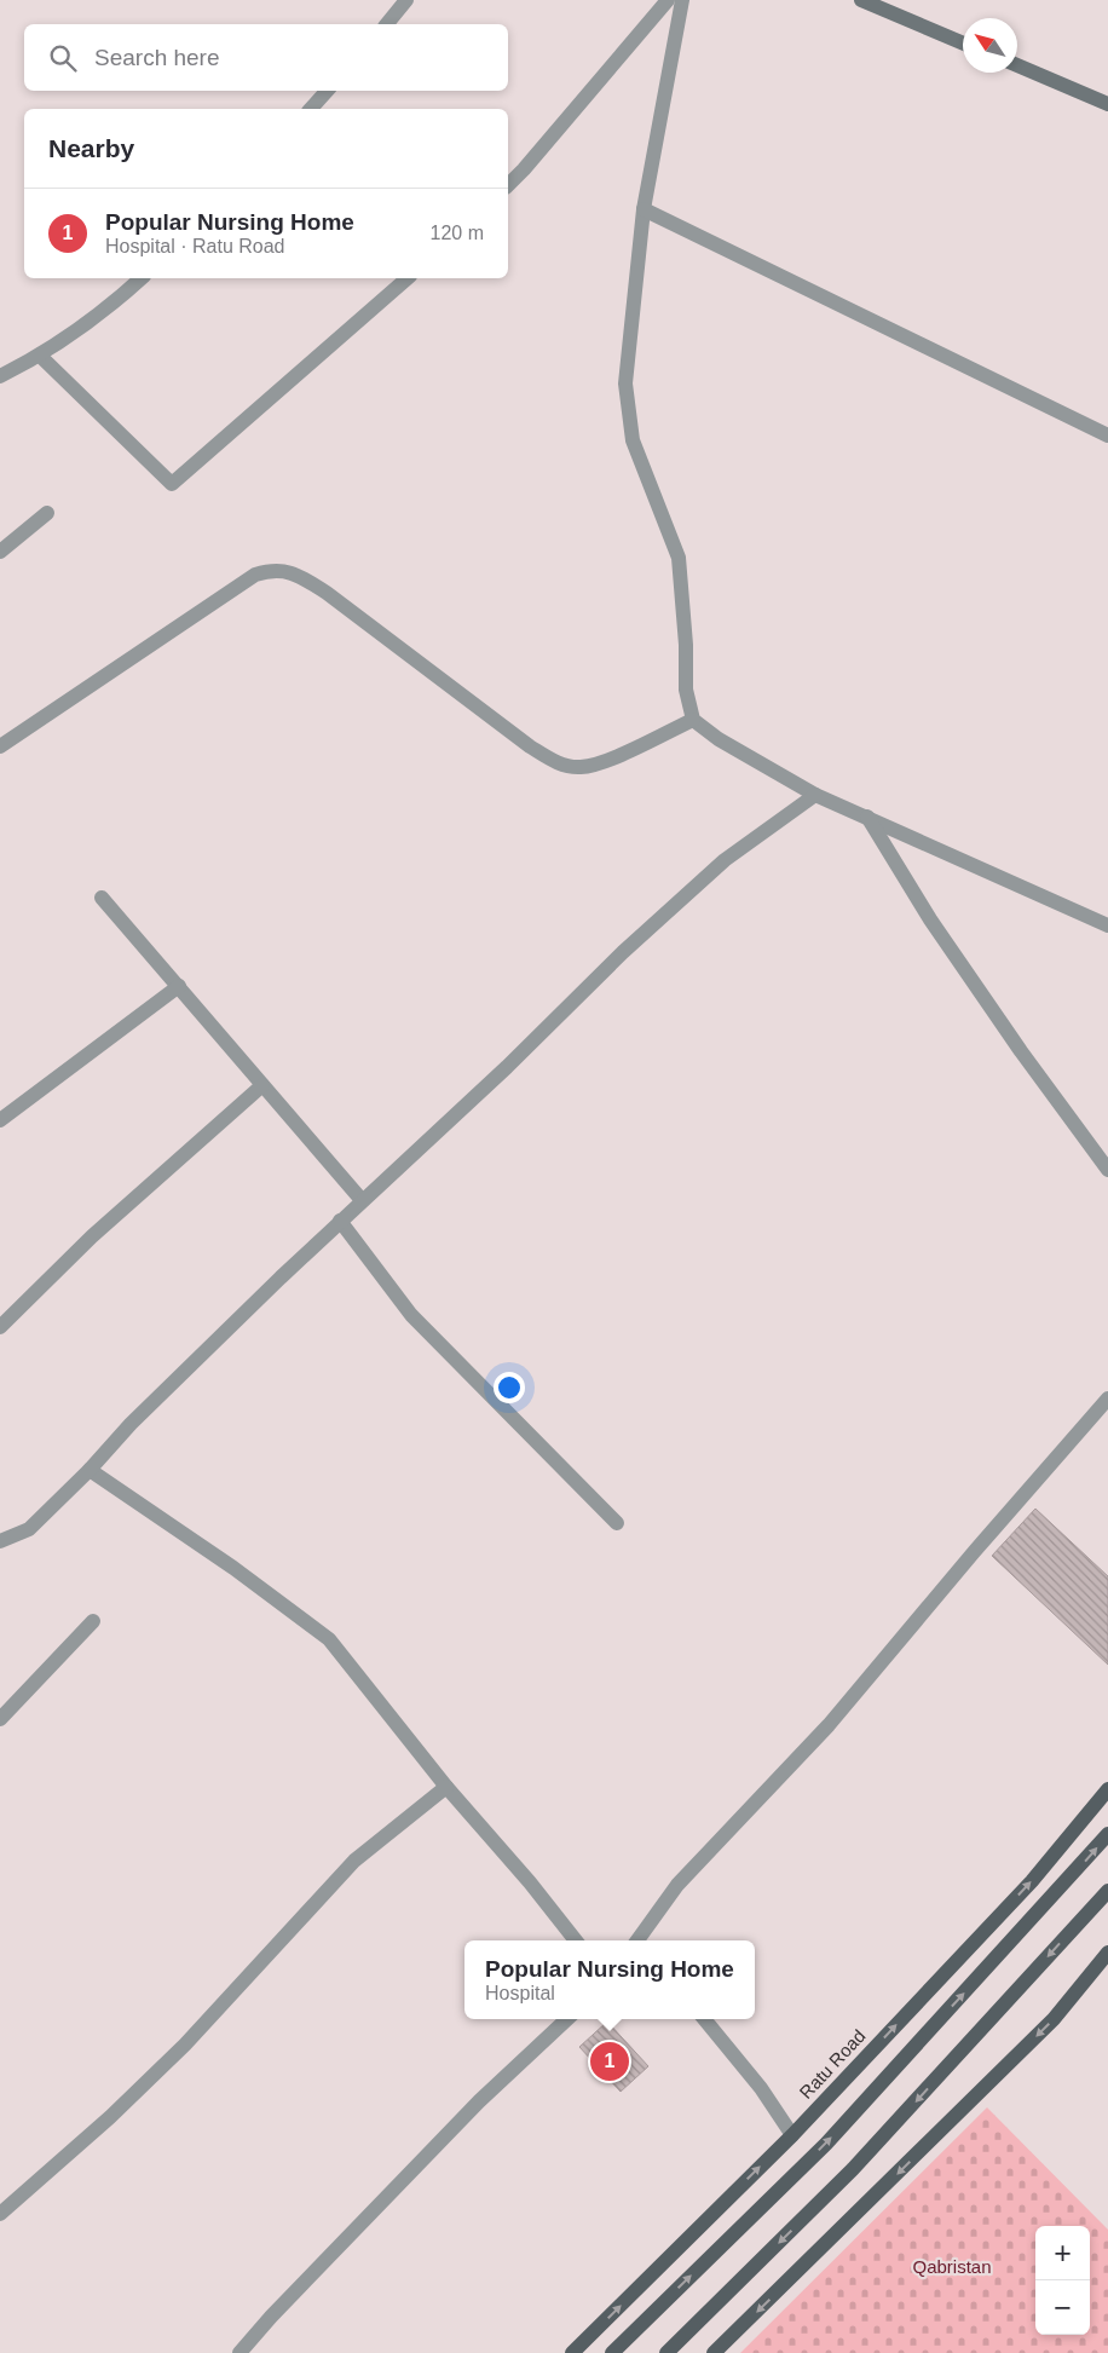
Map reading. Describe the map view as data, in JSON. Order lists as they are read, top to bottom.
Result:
{
  "streets": {
    "main road": ["Ratu Road"]
  },
  "parks": ["Qabristan"],
  "north": "top left",
  "page": {
    "search": "Search here",
    "heading": "Nearby",
    "list": [
      {
        "mark": "1",
        "name": "Popular Nursing Home",
        "note": "Hospital · Ratu Road",
        "value": "120 m"
      }
    ],
    "popup": ["Popular Nursing Home", "Hospital"],
    "pins": "1",
    "map_buttons": ["+", "−"]
  }
}
